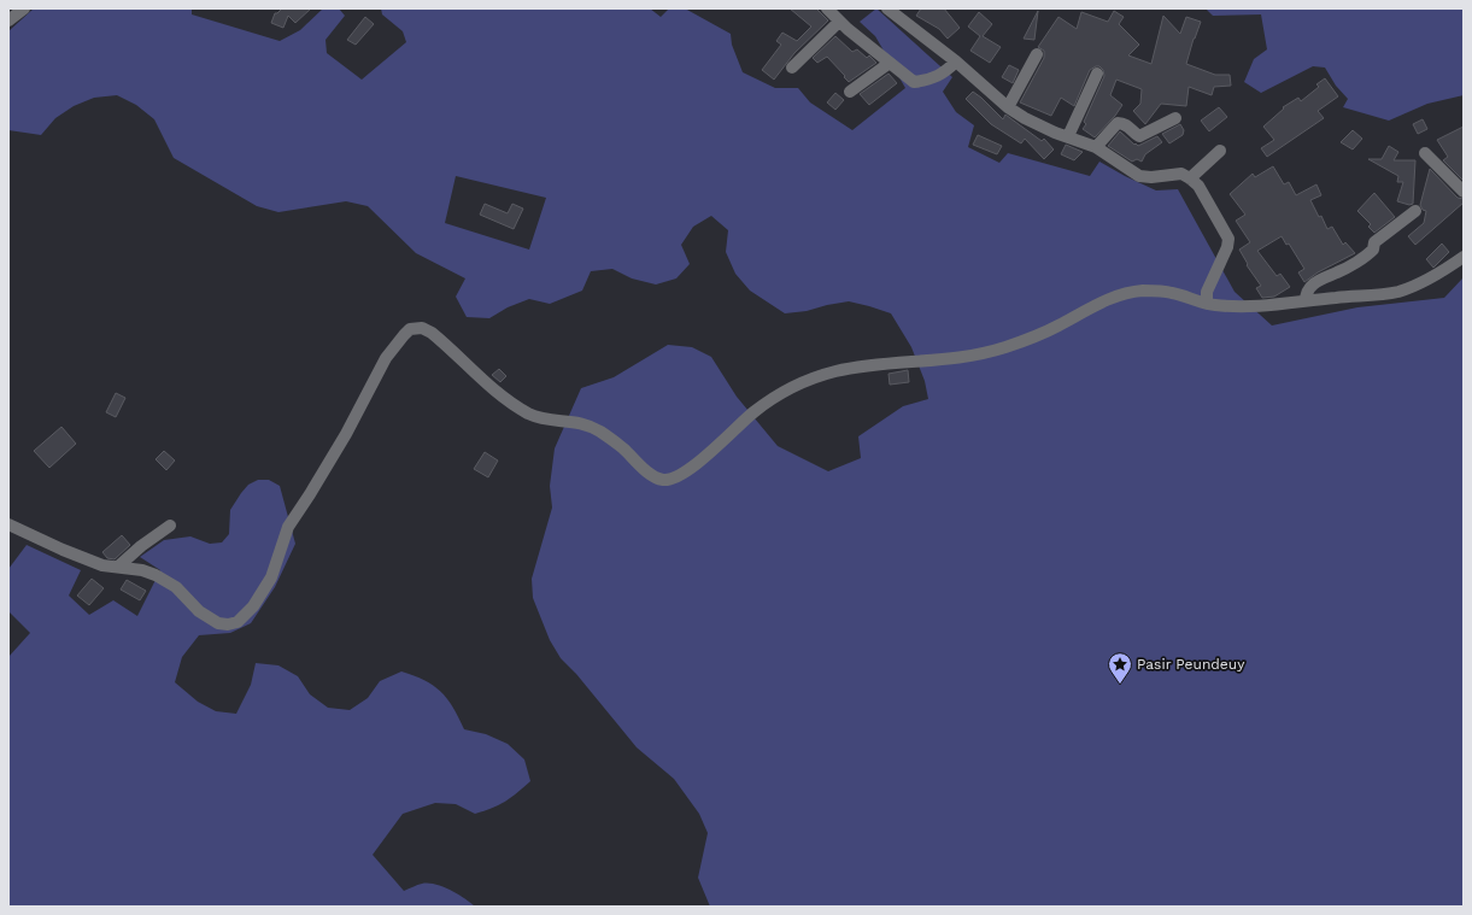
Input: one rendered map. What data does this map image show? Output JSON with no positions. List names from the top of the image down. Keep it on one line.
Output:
{"places":{"place":["Pasir Peundeuy"]}}
